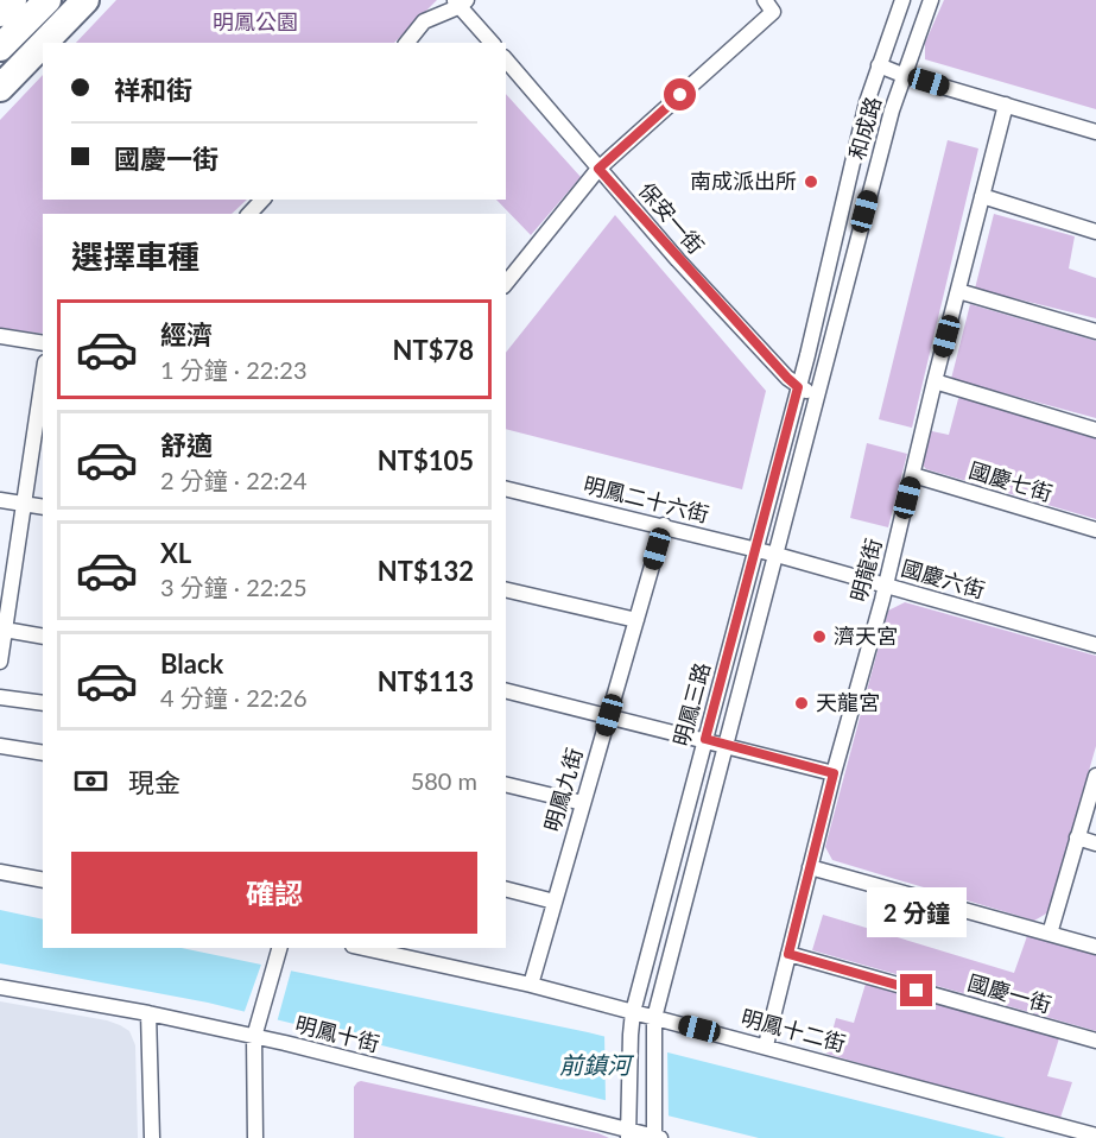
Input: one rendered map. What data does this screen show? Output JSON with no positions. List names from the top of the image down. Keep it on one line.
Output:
{"streets":{"street":["和成路","保安一街","國慶七街","明鳳二十六街","明龍街","國慶六街","明鳳三路","明鳳九街","國慶一街","明鳳十二街","明鳳十街"]},"crossings":[["和成路","保安一街"],["和成路","明鳳三路"],["保安一街","明鳳三路"],["國慶七街","明龍街"],["明鳳二十六街","國慶六街"],["明鳳二十六街","明鳳三路"],["明鳳二十六街","明鳳九街"],["明龍街","國慶六街"],["明龍街","國慶一街"],["明龍街","明鳳十二街"],["國慶六街","明鳳三路"],["明鳳三路","明鳳十二街"],["明鳳三路","明鳳十街"],["明鳳九街","明鳳十二街"]],"water":["前鎮河"],"parks":["明鳳公園"],"places":["南成派出所","濟天宮","天龍宮"],"page":{"banner":["祥和街","國慶一街"],"heading":"選擇車種","list":[{"name":"經濟","note":"1 分鐘 · 22:23","value":"NT$78"},{"name":"舒適","note":"2 分鐘 · 22:24","value":"NT$105"},{"name":"XL","note":"3 分鐘 · 22:25","value":"NT$132"},{"name":"Black","note":"4 分鐘 · 22:26","value":"NT$113"}],"pay":["現金","580 m"],"buttons":"確認","bubble":"2 分鐘"}}
